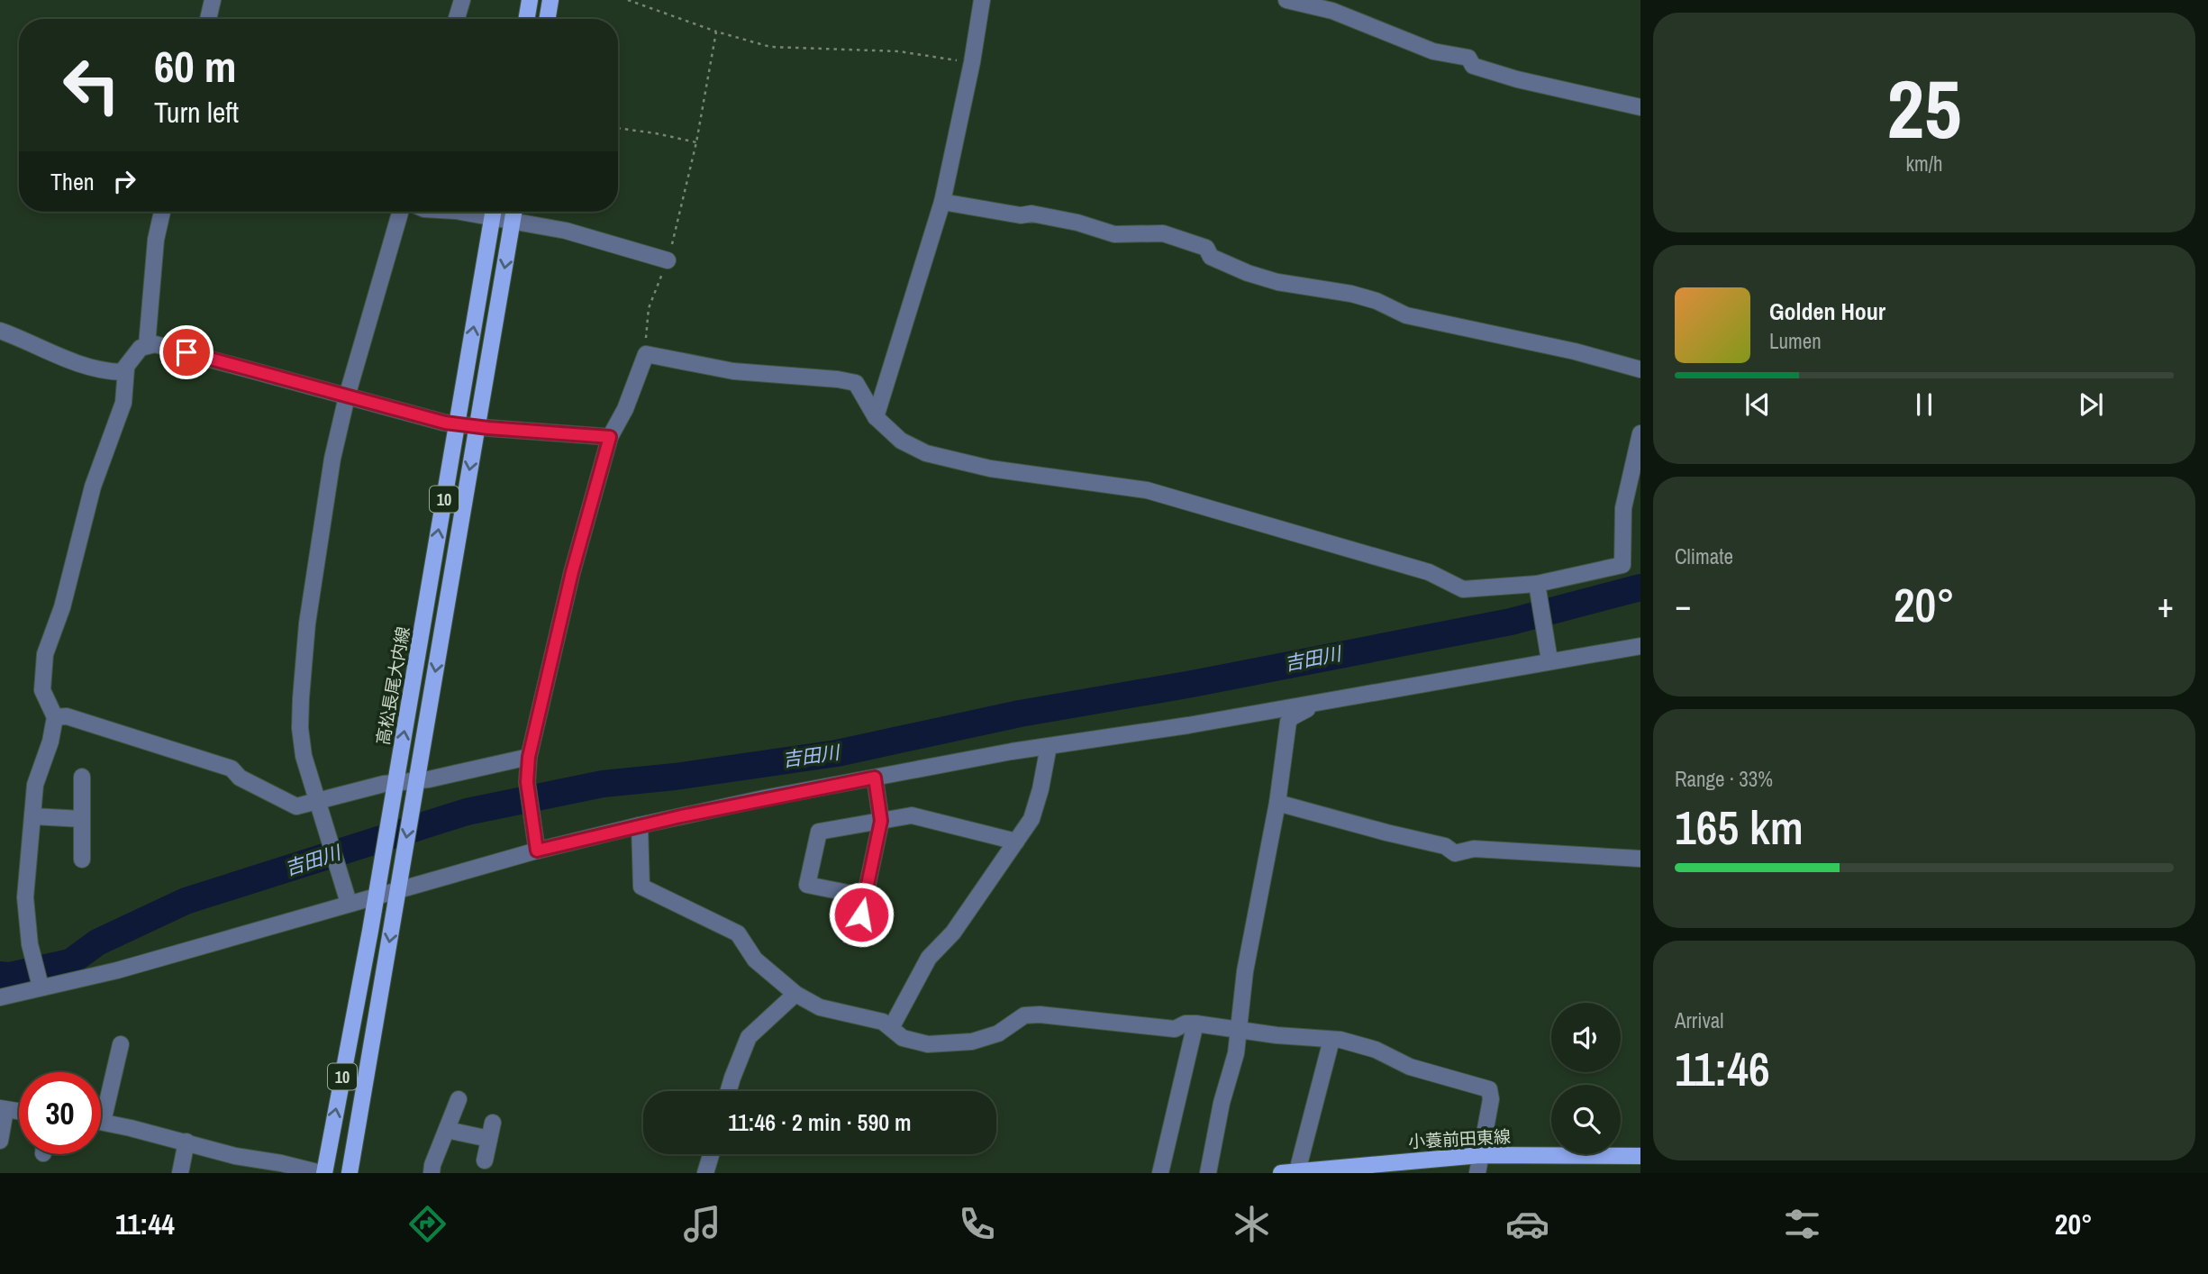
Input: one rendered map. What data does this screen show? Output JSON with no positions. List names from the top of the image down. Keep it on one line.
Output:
{"streets":{"main road":["10","高松長尾大内線","小蓑前田東線"]},"water":["吉田川"],"page":{"tile":[["25","km/h"],"Climate",["Range · 33%","165 km"],["Arrival","11:46"]],"turn":["60 m","Turn left"],"then":"Then","song":["Golden Hour","Lumen"],"heat":["−","20°","+"],"limit":"30","trip":"11:46 · 2 min · 590 m","tabs":["11:44","20°"]}}
